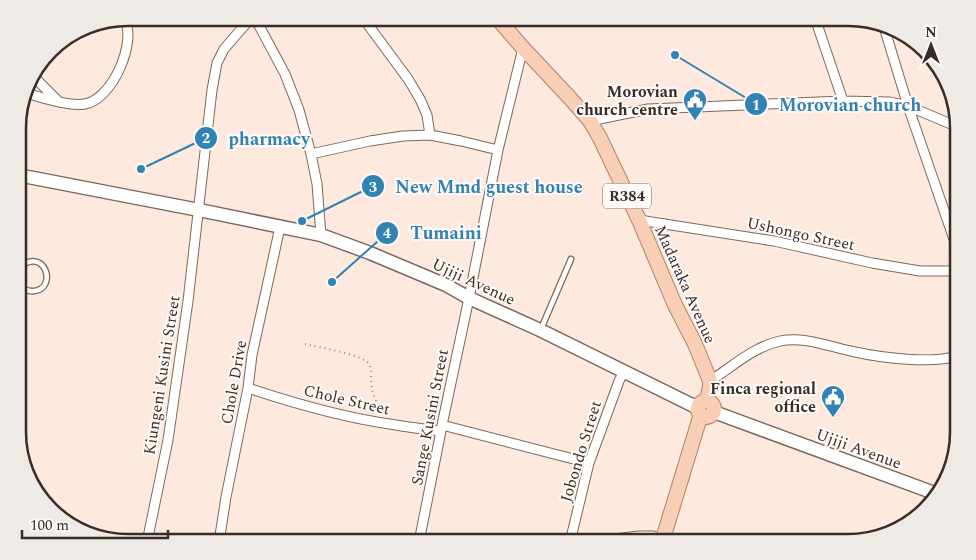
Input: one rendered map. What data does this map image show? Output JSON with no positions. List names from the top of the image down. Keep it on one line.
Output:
{"streets":{"main road":["R384","Ujiji Avenue","Madaraka Avenue"],"street":["Ushongo Street","Kiungeni Kusini Street","Chole Drive","Chole Street","Sange Kusini Street","Jobondo Street"]},"crossings":[["Ushongo Street","Madaraka Avenue"],["Ujiji Avenue","Kiungeni Kusini Street"],["Ujiji Avenue","Chole Drive"],["Ujiji Avenue","Sange Kusini Street"],["Ujiji Avenue","Jobondo Street"],["Madaraka Avenue","Sange Kusini Street"],["Chole Drive","Chole Street"],["Chole Street","Sange Kusini Street"],["Chole Street","Jobondo Street"]],"places":{"other":["Morovian church","pharmacy","New Mmd guest house","Tumaini"],"public building":["Morovian church centre","Finca regional office"]},"scale_bar":"100 m","north":"top"}
